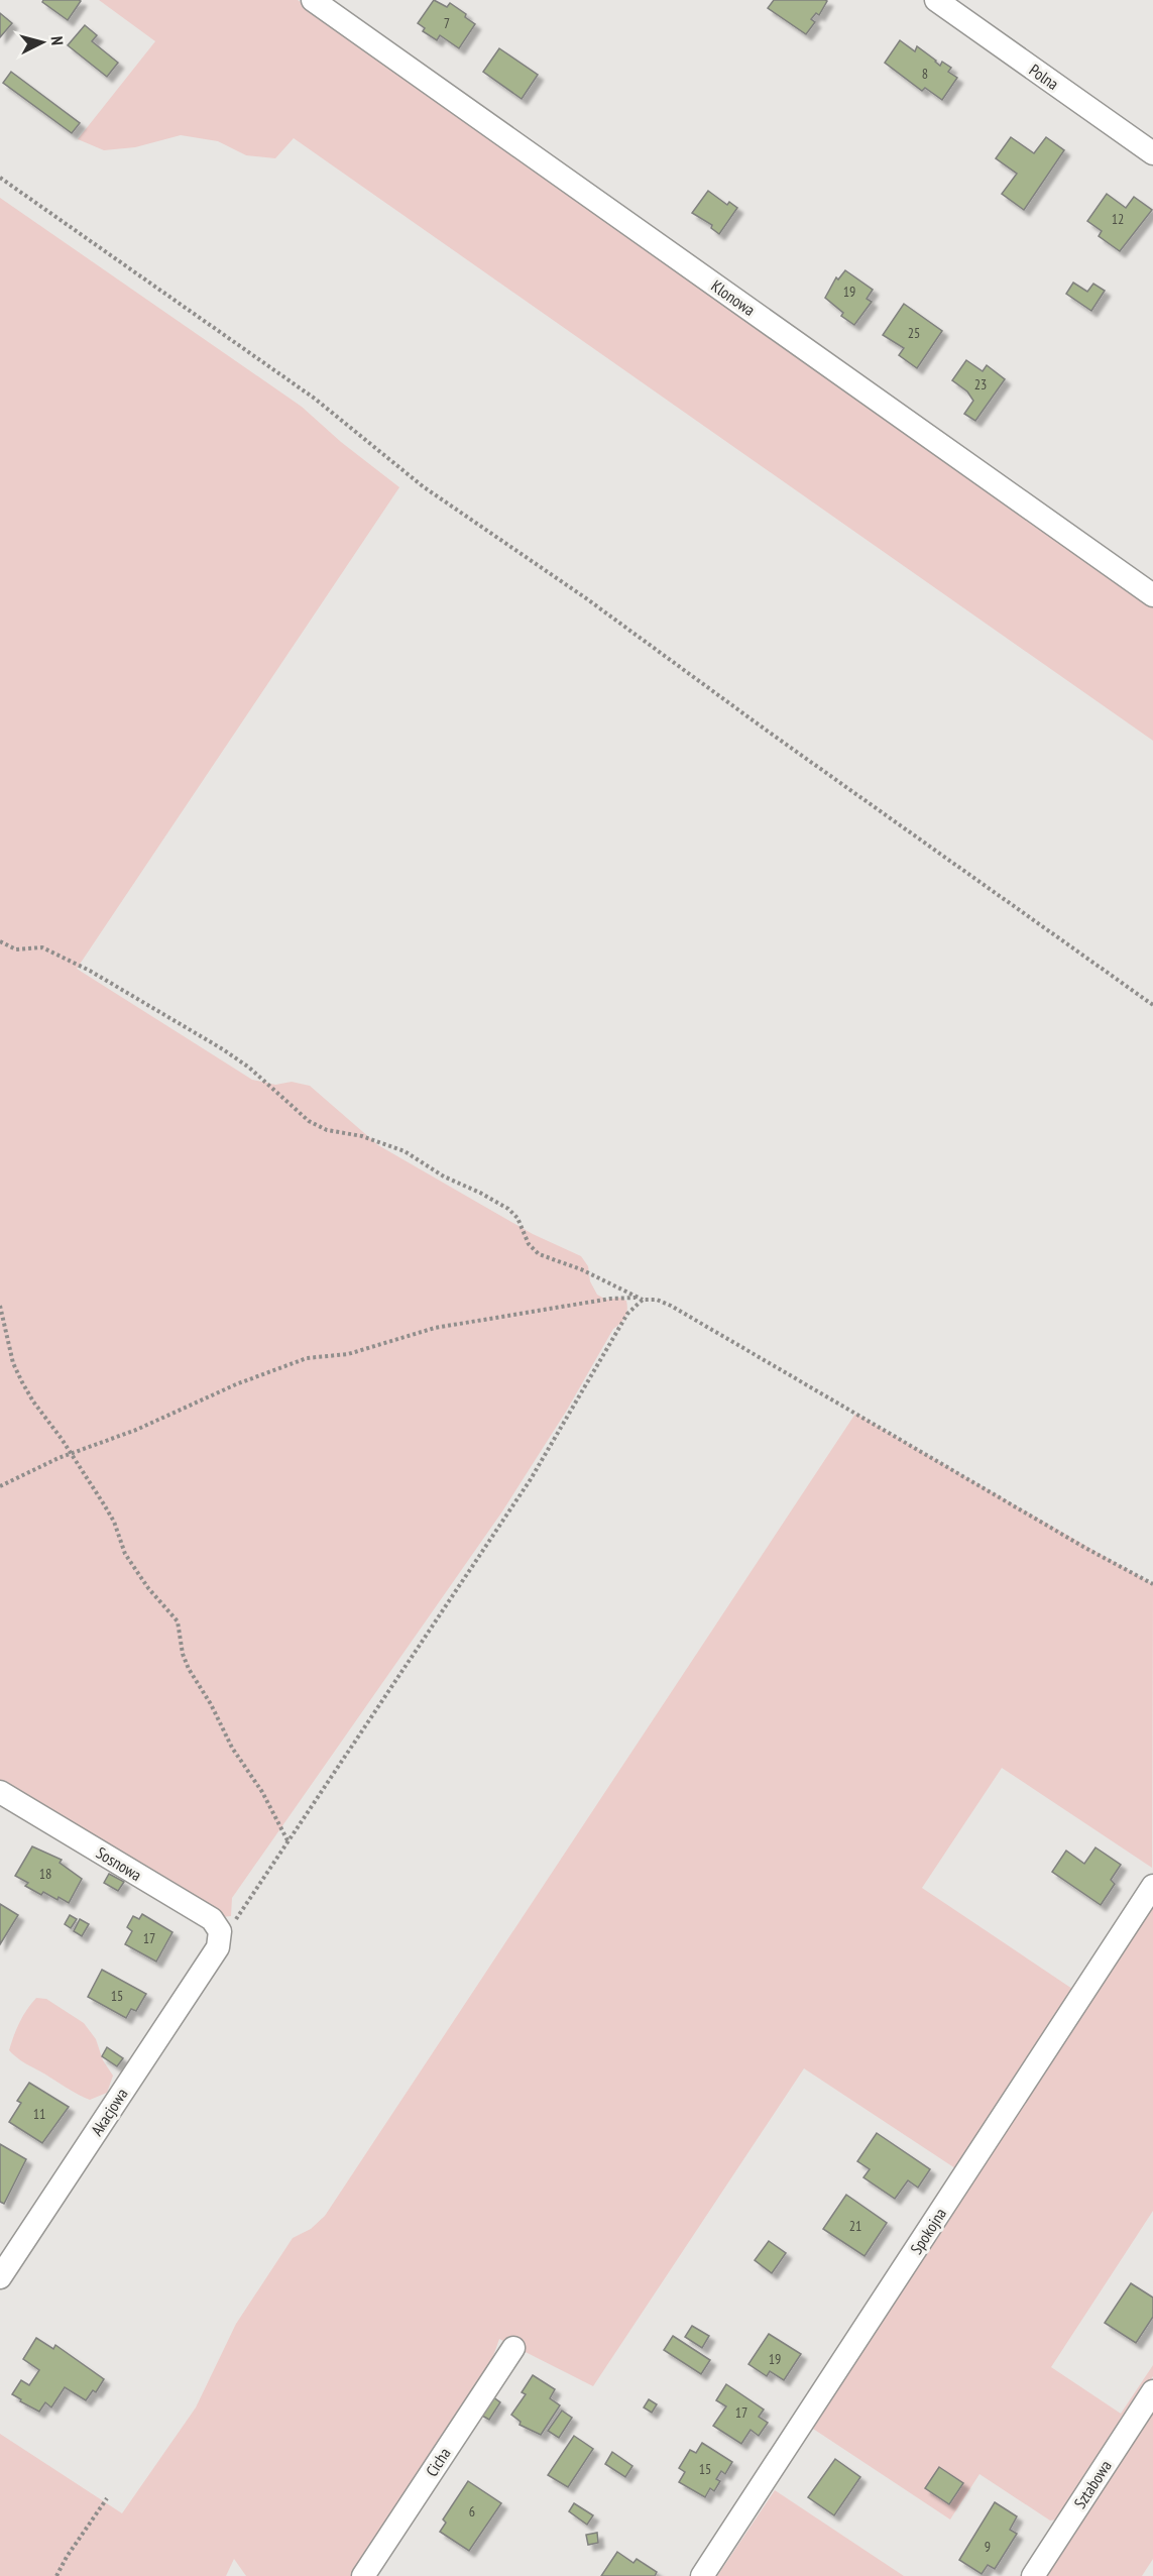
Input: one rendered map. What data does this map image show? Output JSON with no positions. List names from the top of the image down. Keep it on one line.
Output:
{"streets":{"street":["Polna","Klonowa","Sosnowa","Akacjowa","Spokojna","Cicha","Sztabowa"]},"crossings":[["Sosnowa","Akacjowa"]],"house_numbers":["7","8","12","19","25","23","18","17","15","11","21","19","17","15","6","9"],"north":"right"}
